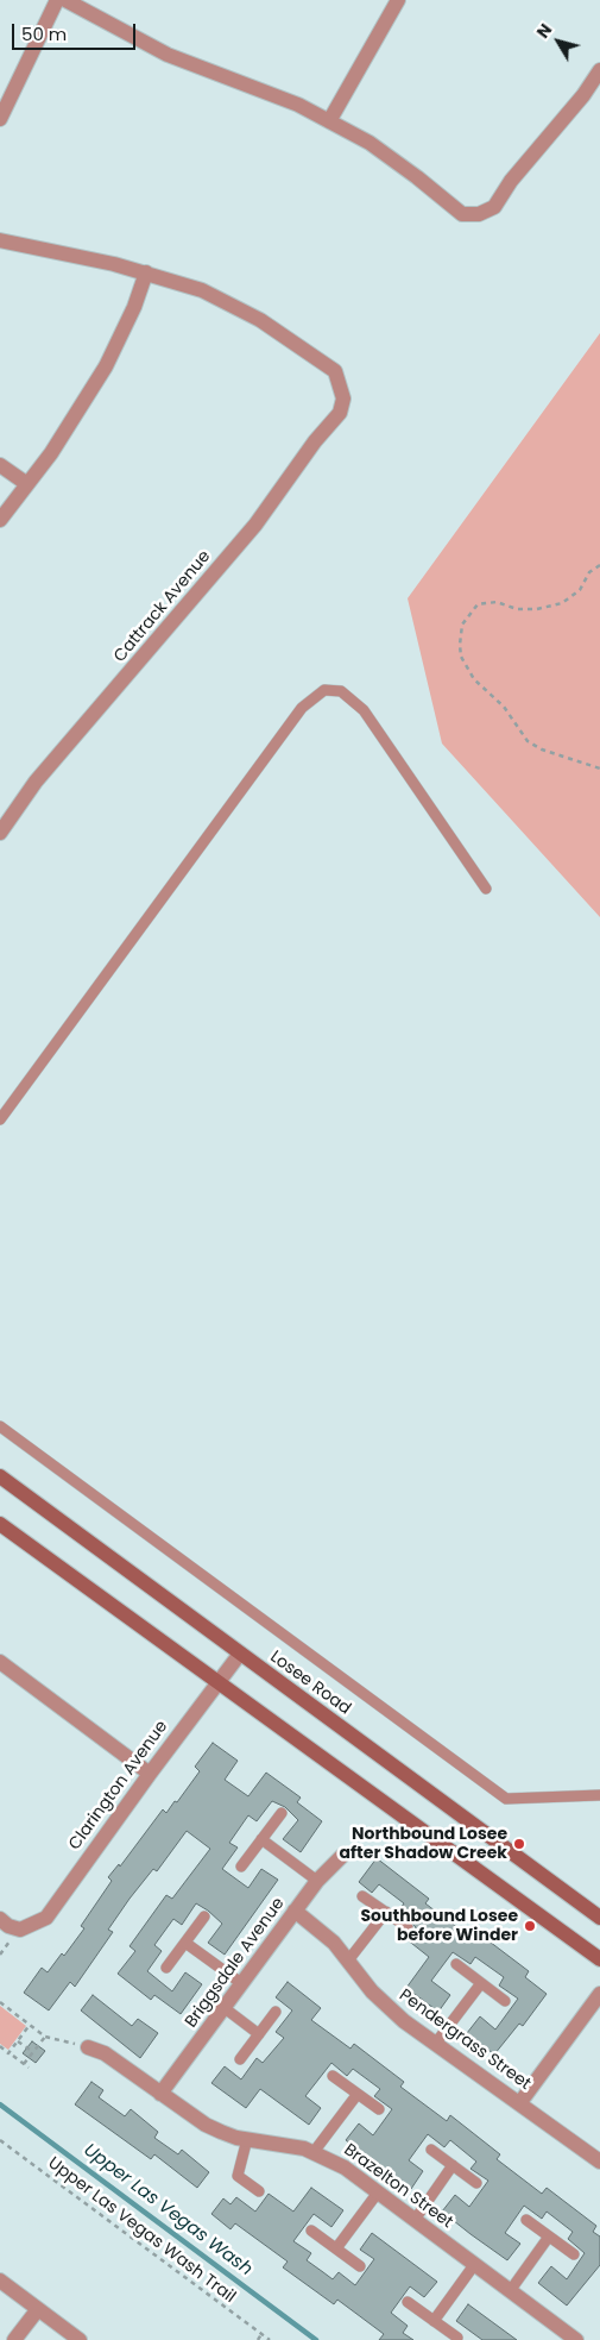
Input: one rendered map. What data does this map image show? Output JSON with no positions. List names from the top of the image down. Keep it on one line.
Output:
{"streets":{"main road":["Losee Road"],"street":["Cattrack Avenue","Clarington Avenue","Briggsdale Avenue","Pendergrass Street","Brazelton Street"],"path":["Upper Las Vegas Wash Trail"]},"crossings":[["Losee Road","Clarington Avenue"],["Briggsdale Avenue","Pendergrass Street"],["Briggsdale Avenue","Brazelton Street"]],"water":["Upper Las Vegas Wash"],"places":["Northbound Losee after Shadow Creek","Southbound Losee before Winder"],"scale_bar":"50 m","north":"top left"}
